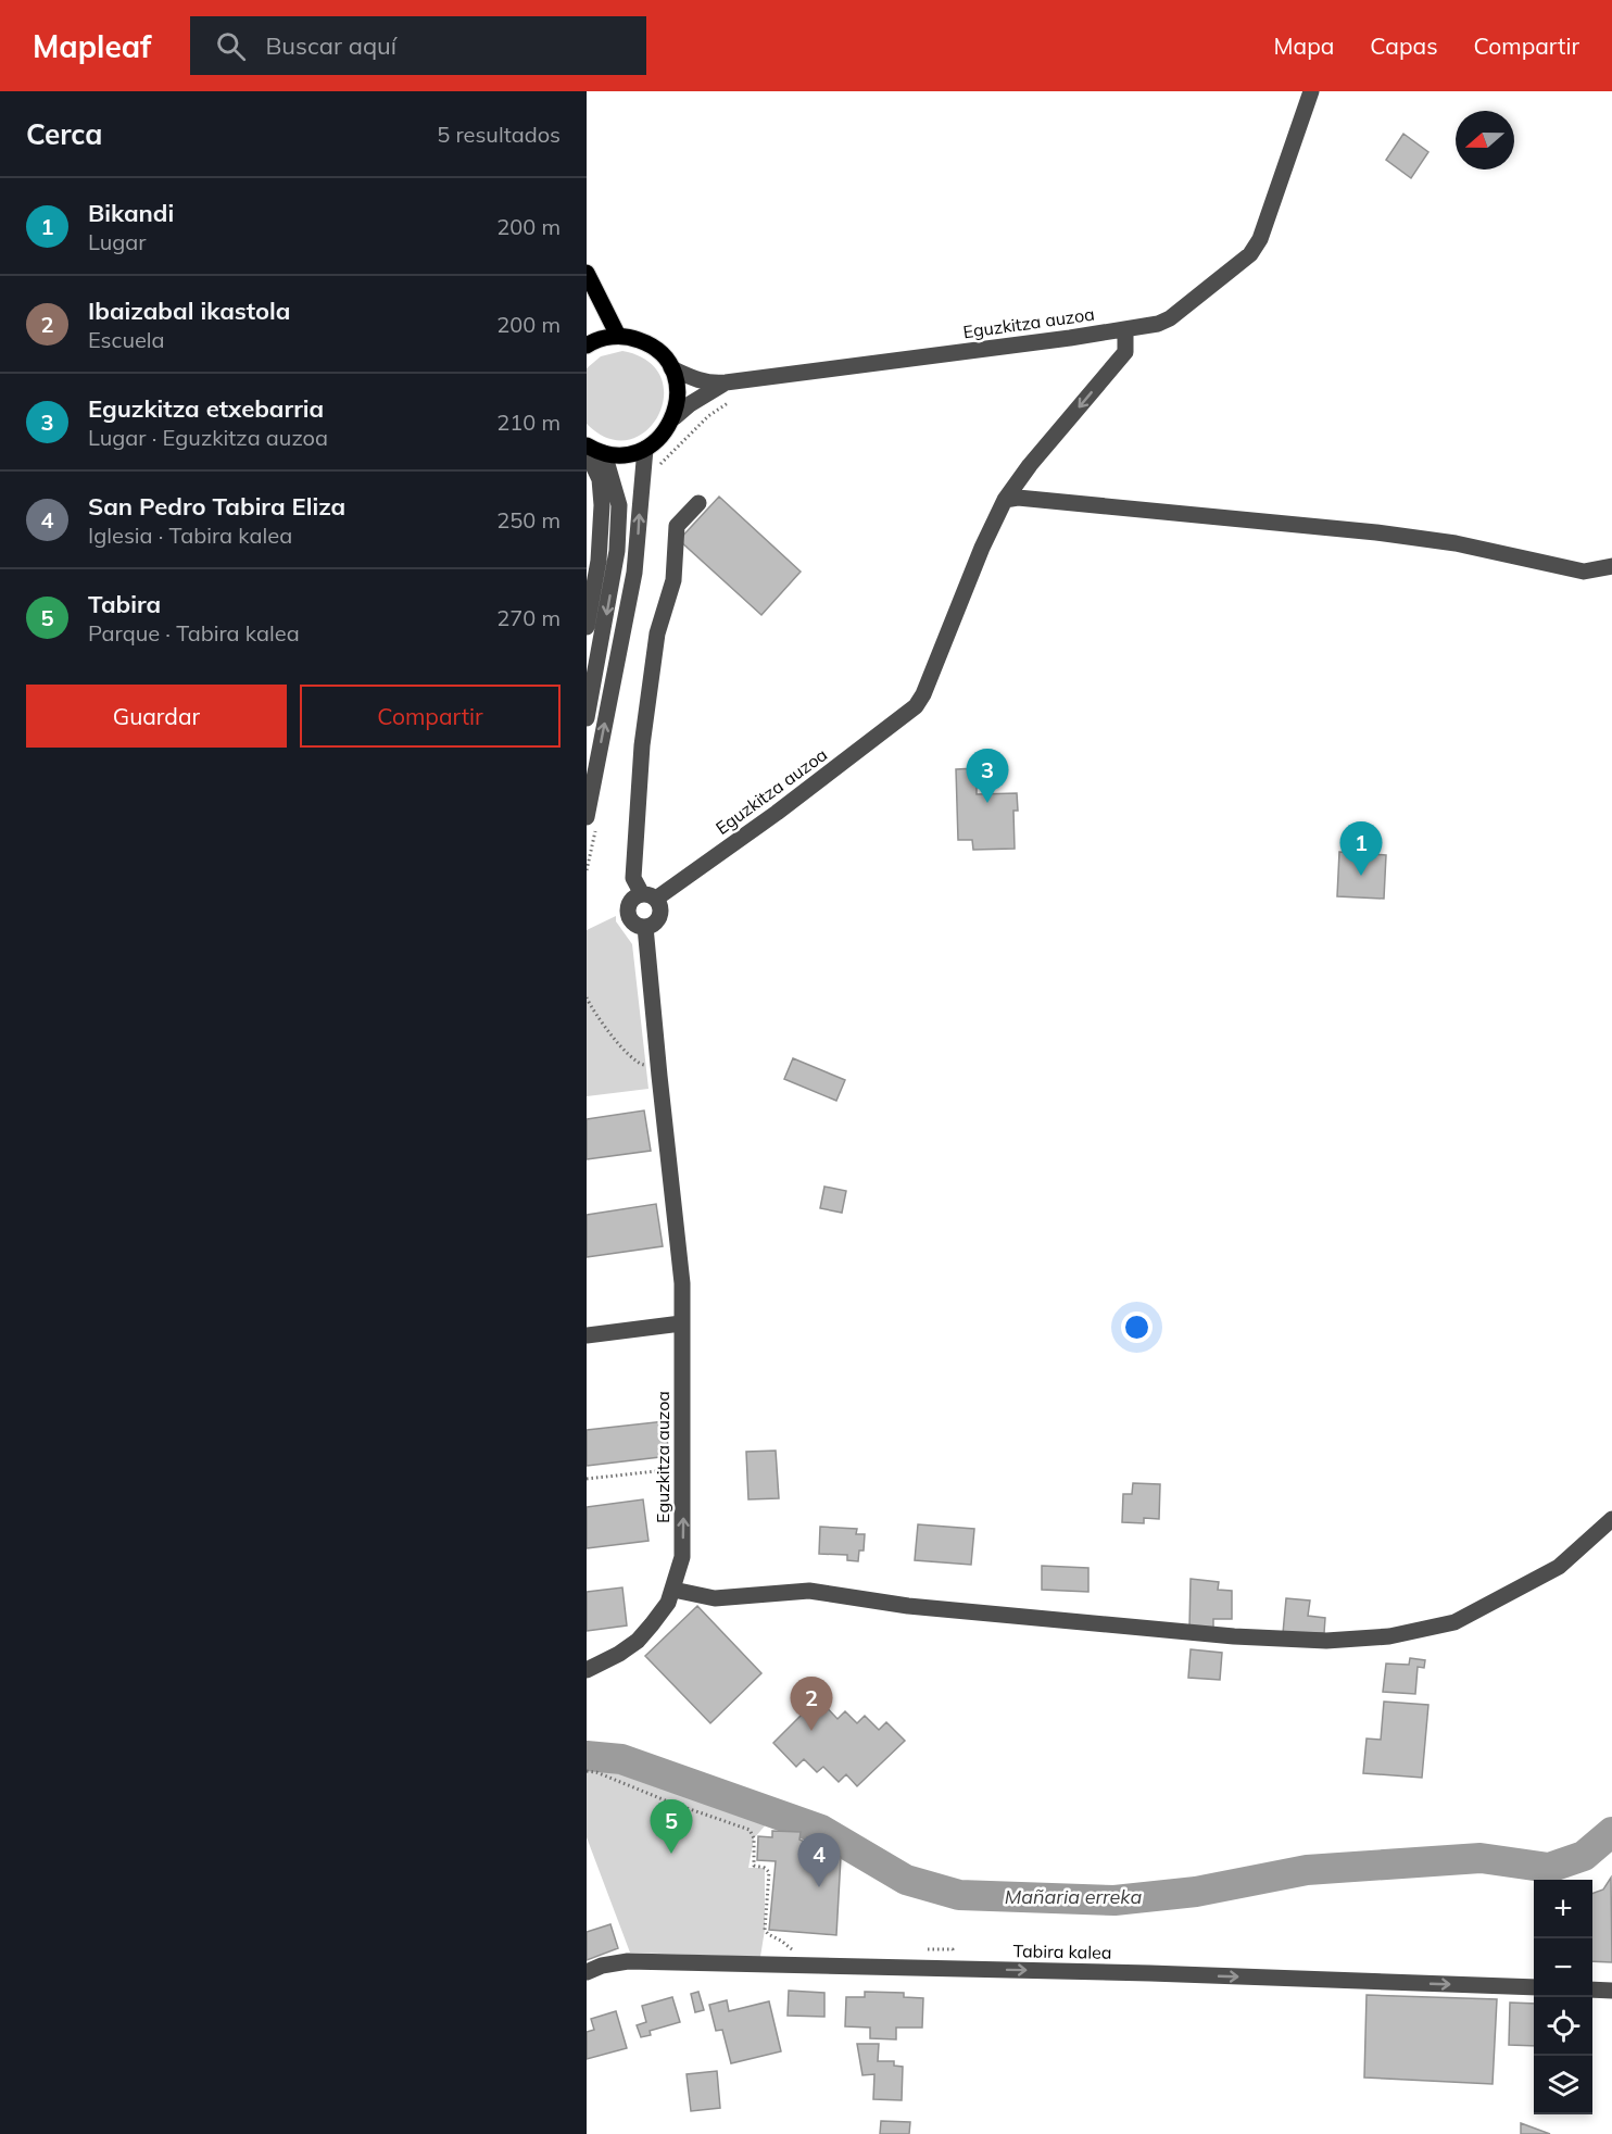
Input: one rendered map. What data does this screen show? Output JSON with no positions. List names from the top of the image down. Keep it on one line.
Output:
{"streets":{"street":["Eguzkitza auzoa","Tabira kalea"]},"one_way":["Tabira kalea"],"water":["Mañaria erreka"],"north":"left","page":{"header":"Mapleaf","search":"Buscar aquí","nav":["Mapa","Capas","Compartir"],"heading":["Cerca","5 resultados"],"list":[{"mark":"1","name":"Bikandi","note":"Lugar","value":"200 m"},{"mark":"2","name":"Ibaizabal ikastola","note":"Escuela","value":"200 m"},{"mark":"3","name":"Eguzkitza etxebarria","note":"Lugar · Eguzkitza auzoa","value":"210 m"},{"mark":"4","name":"San Pedro Tabira Eliza","note":"Iglesia · Tabira kalea","value":"250 m"},{"mark":"5","name":"Tabira","note":"Parque · Tabira kalea","value":"270 m"}],"buttons":["Guardar","Compartir"],"pins":["3","1","2","5","4"],"map_buttons":["+","−"]}}
